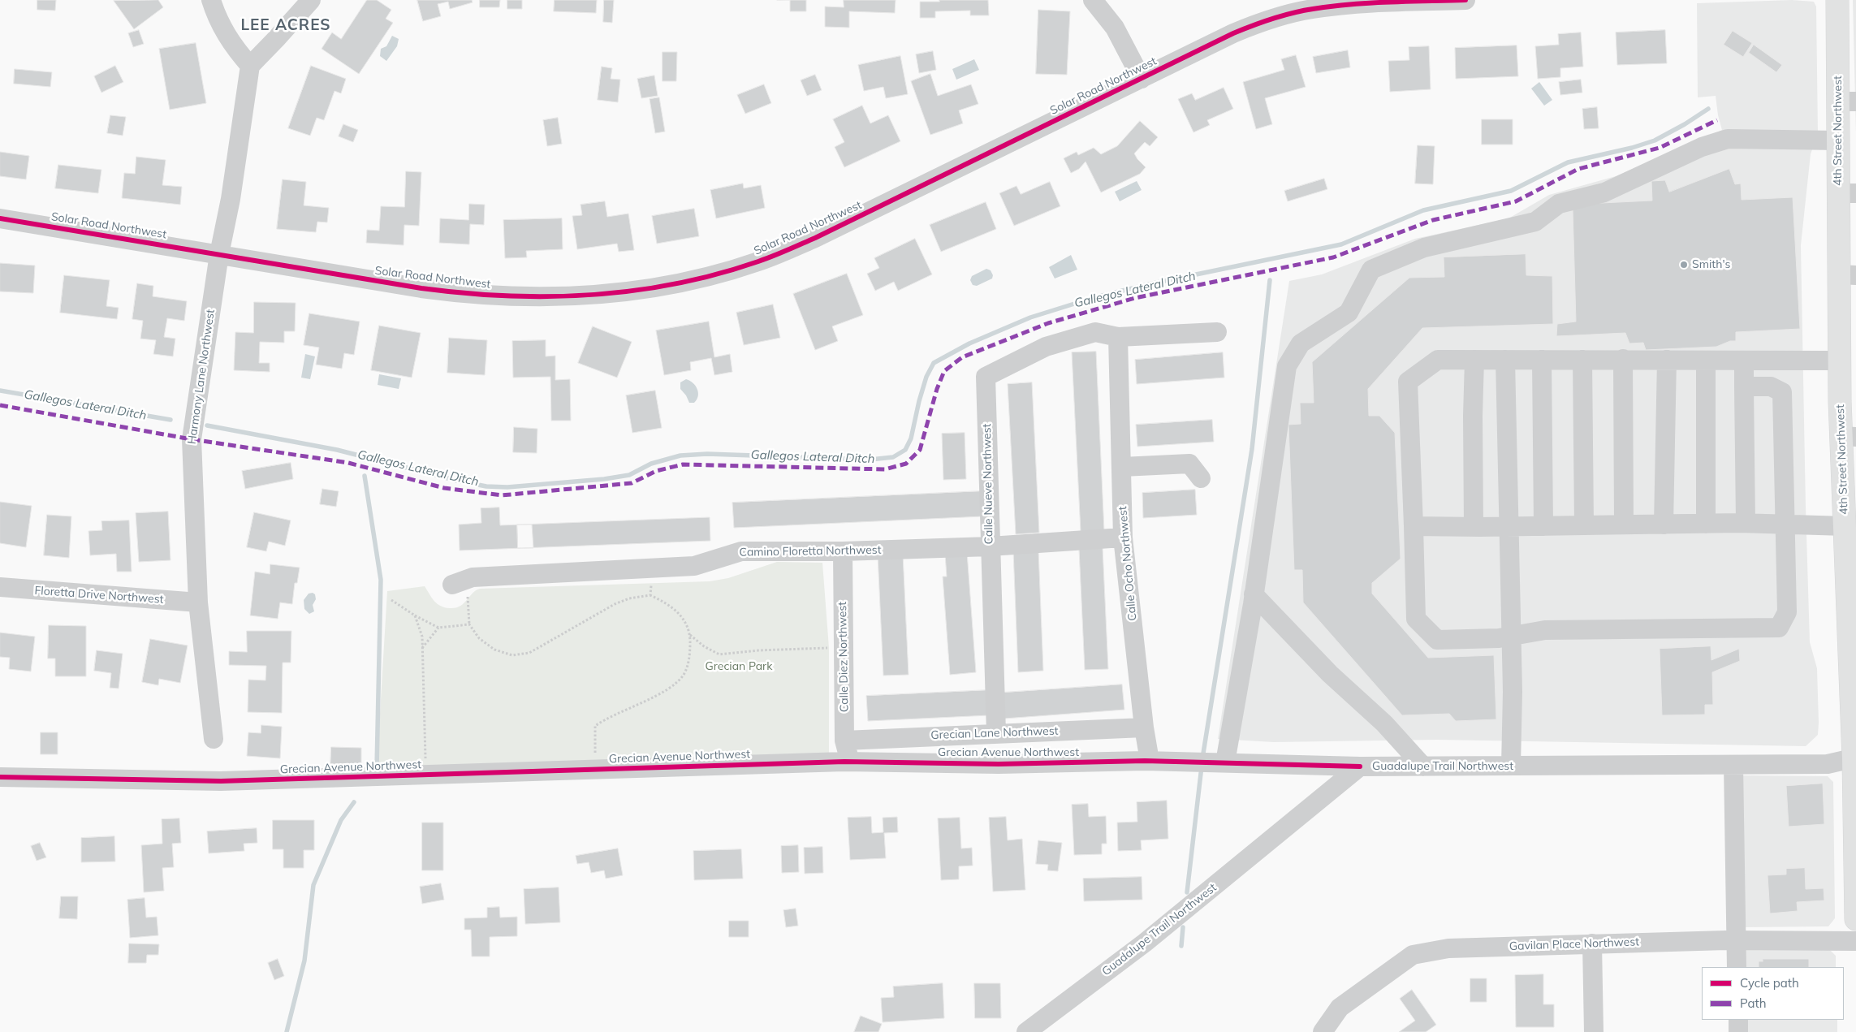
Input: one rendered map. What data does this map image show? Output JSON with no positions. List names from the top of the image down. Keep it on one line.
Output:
{"streets":{"main road":["4th Street Northwest"],"street":["Solar Road Northwest","Harmony Lane Northwest","Calle Nueve Northwest","Camino Floretta Northwest","Calle Ocho Northwest","Floretta Drive Northwest","Calle Diez Northwest","Grecian Lane Northwest","Grecian Avenue Northwest","Guadalupe Trail Northwest","Gavilan Place Northwest"]},"crossings":[["Solar Road Northwest","Harmony Lane Northwest"],["4th Street Northwest","Guadalupe Trail Northwest"],["Harmony Lane Northwest","Floretta Drive Northwest"],["Calle Nueve Northwest","Camino Floretta Northwest"],["Calle Nueve Northwest","Calle Ocho Northwest"],["Calle Nueve Northwest","Grecian Lane Northwest"],["Camino Floretta Northwest","Calle Ocho Northwest"],["Camino Floretta Northwest","Calle Diez Northwest"],["Calle Ocho Northwest","Grecian Lane Northwest"],["Calle Ocho Northwest","Grecian Avenue Northwest"],["Calle Diez Northwest","Grecian Lane Northwest"],["Calle Diez Northwest","Grecian Avenue Northwest"],["Grecian Avenue Northwest","Guadalupe Trail Northwest"]],"districts":["LEE ACRES"],"water":["Gallegos Lateral Ditch"],"parks":["Grecian Park"],"places":["Smith's"],"legend":["Cycle path","Path"]}
